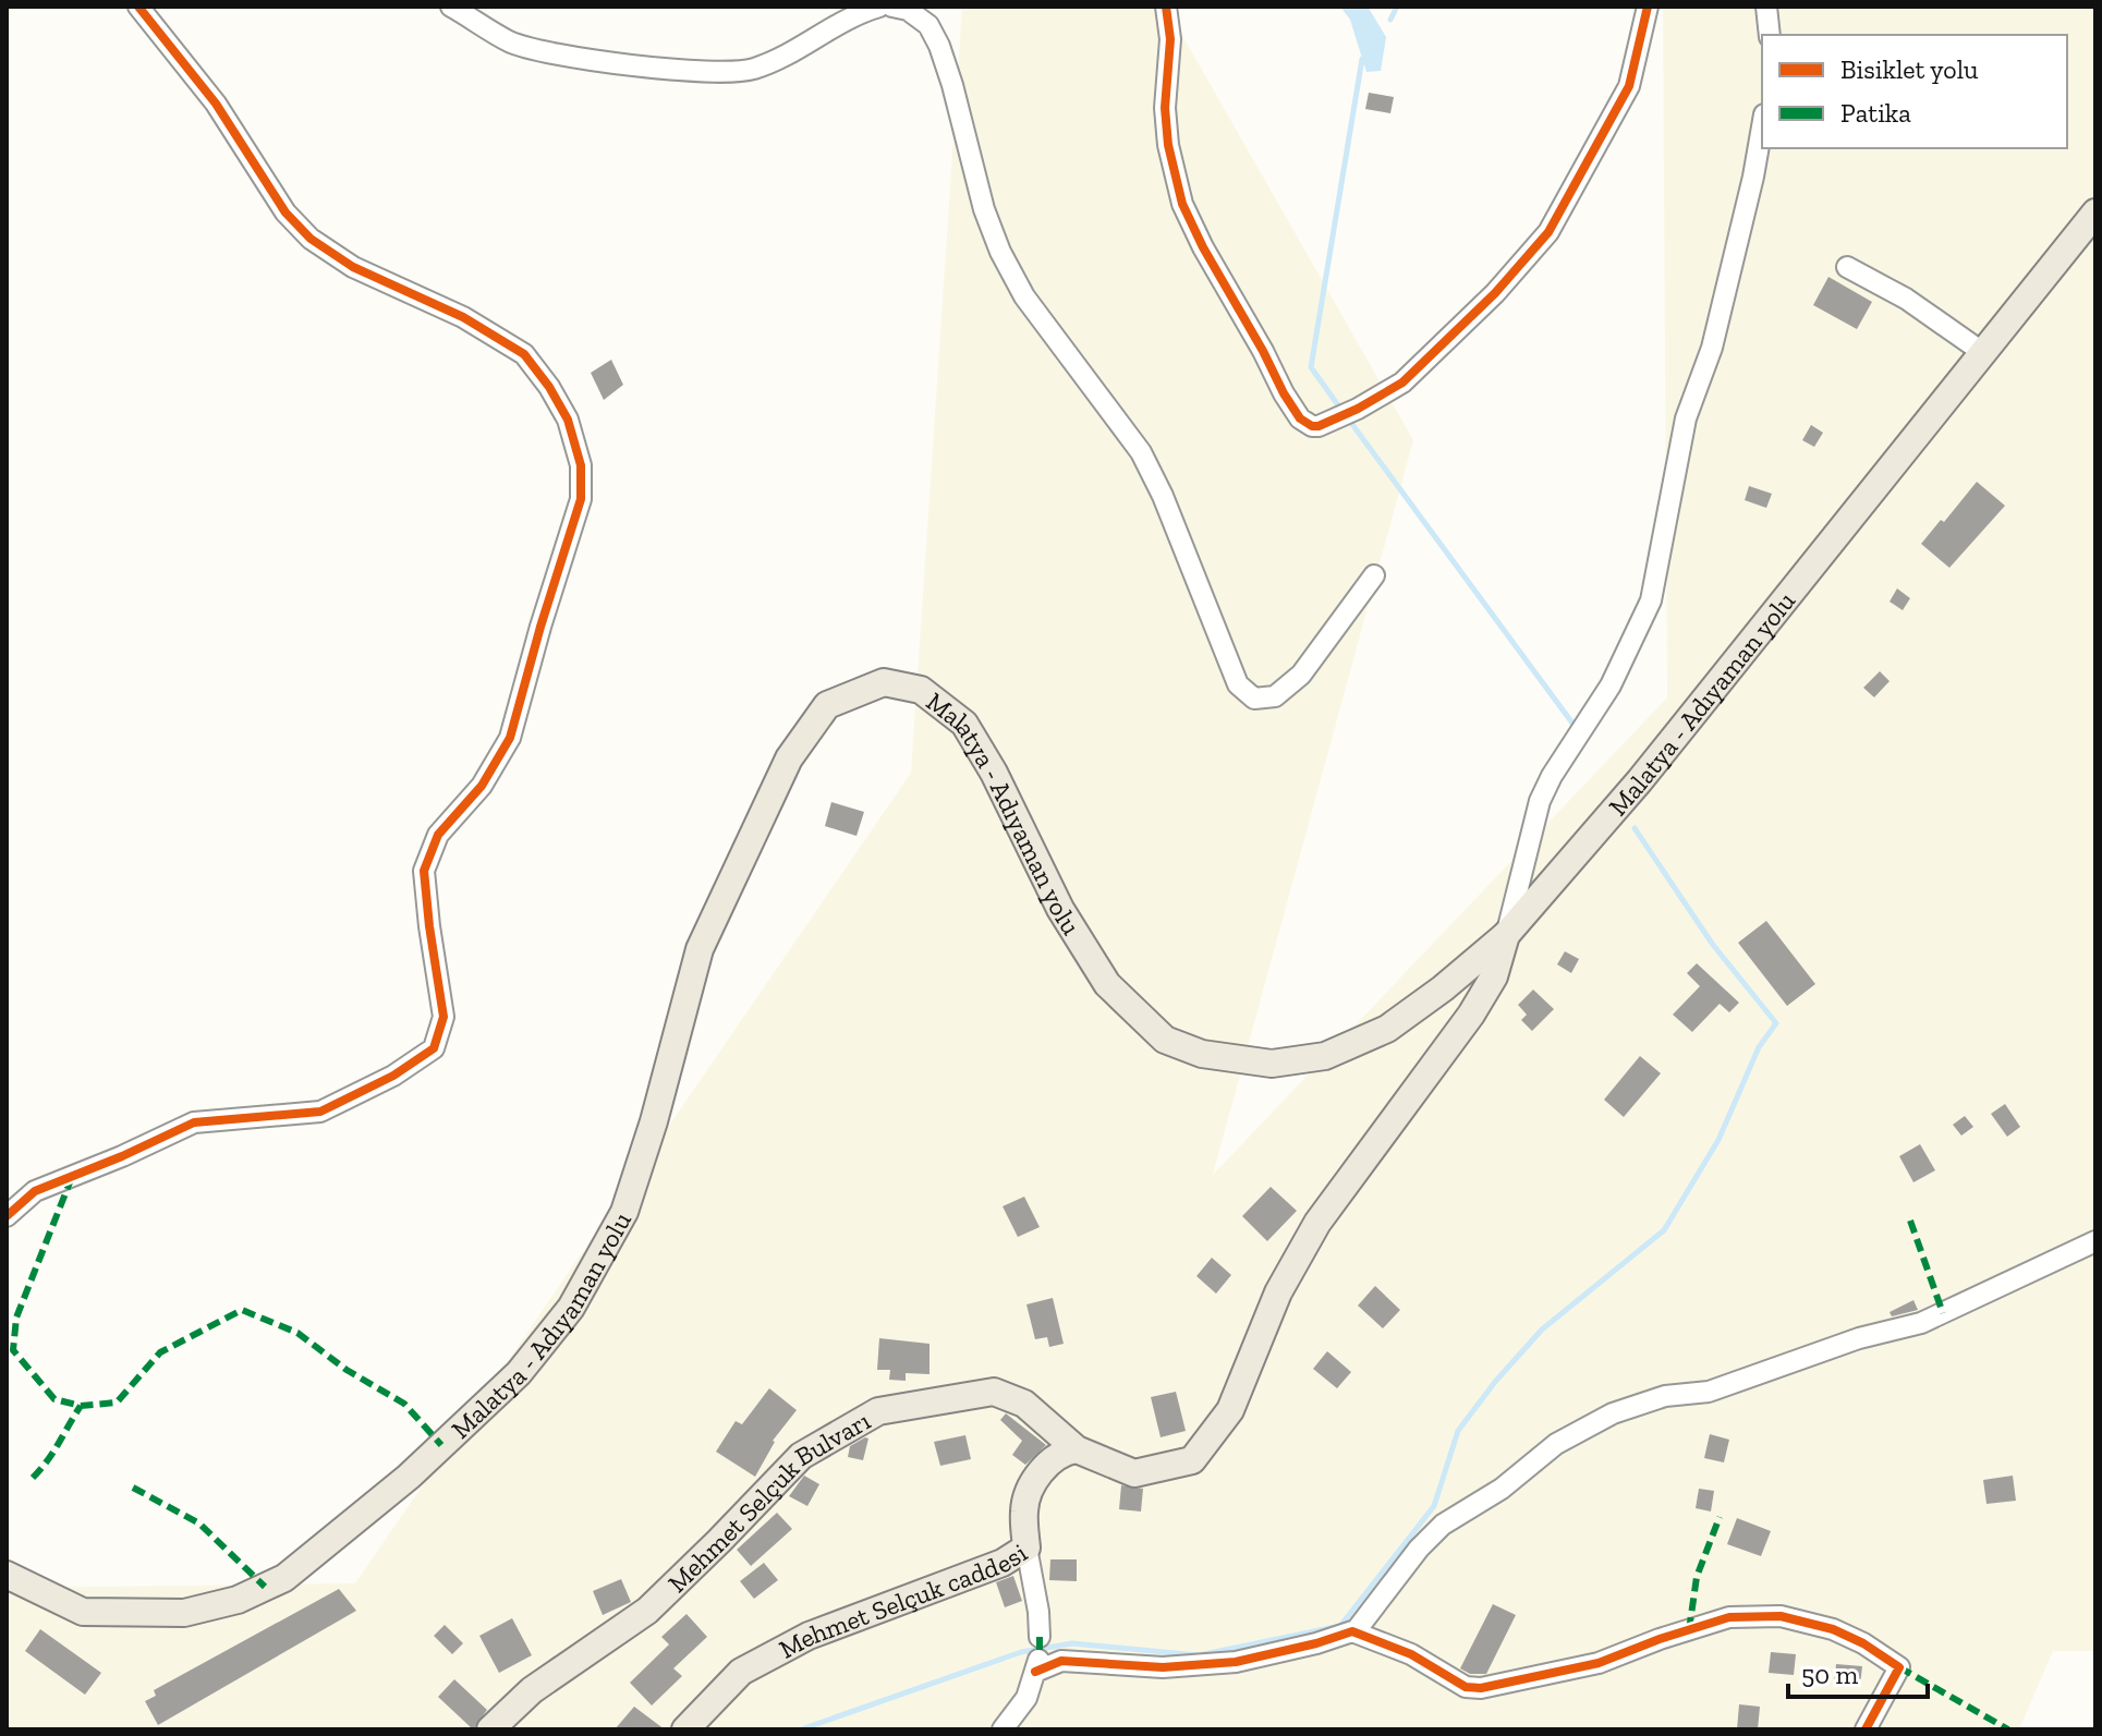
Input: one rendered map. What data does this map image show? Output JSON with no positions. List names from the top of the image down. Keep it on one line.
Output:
{"streets":{"main road":["Malatya - Adıyaman yolu","Mehmet Selçuk Bulvarı","Mehmet Selçuk caddesi"]},"crossings":[["Malatya - Adıyaman yolu","Mehmet Selçuk Bulvarı"],["Mehmet Selçuk Bulvarı","Mehmet Selçuk caddesi"]],"legend":["Bisiklet yolu","Patika"],"scale_bar":"50 m"}
